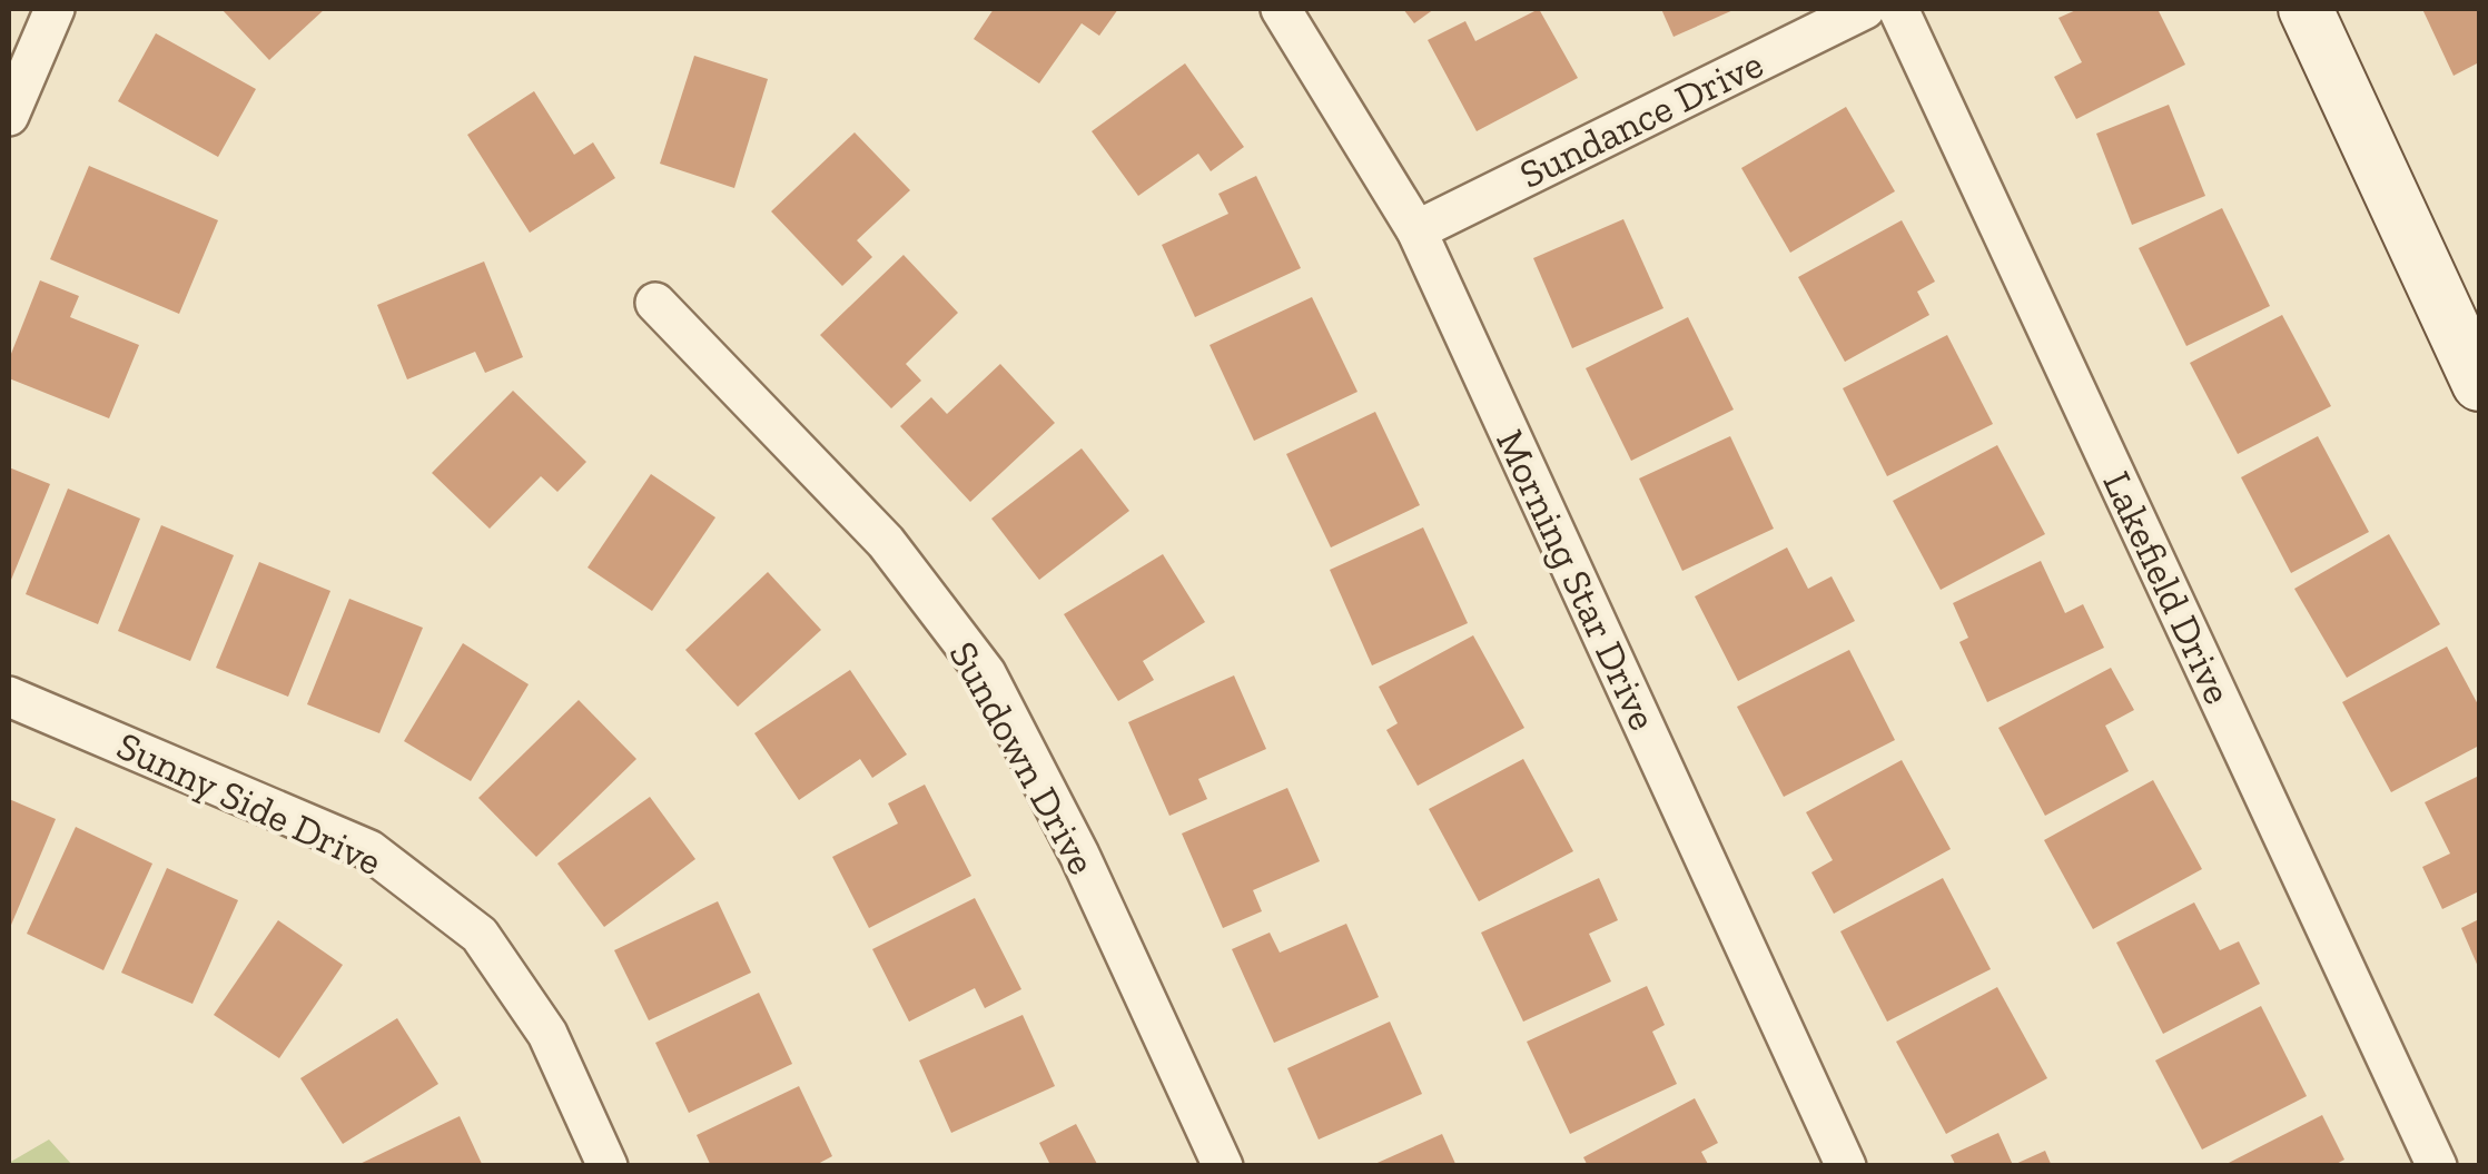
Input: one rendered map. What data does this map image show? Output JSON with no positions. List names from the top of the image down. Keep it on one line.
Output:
{"streets":{"street":["Sundance Drive","Morning Star Drive","Lakefield Drive","Sundown Drive","Sunny Side Drive"]},"crossings":[["Sundance Drive","Morning Star Drive"]]}
